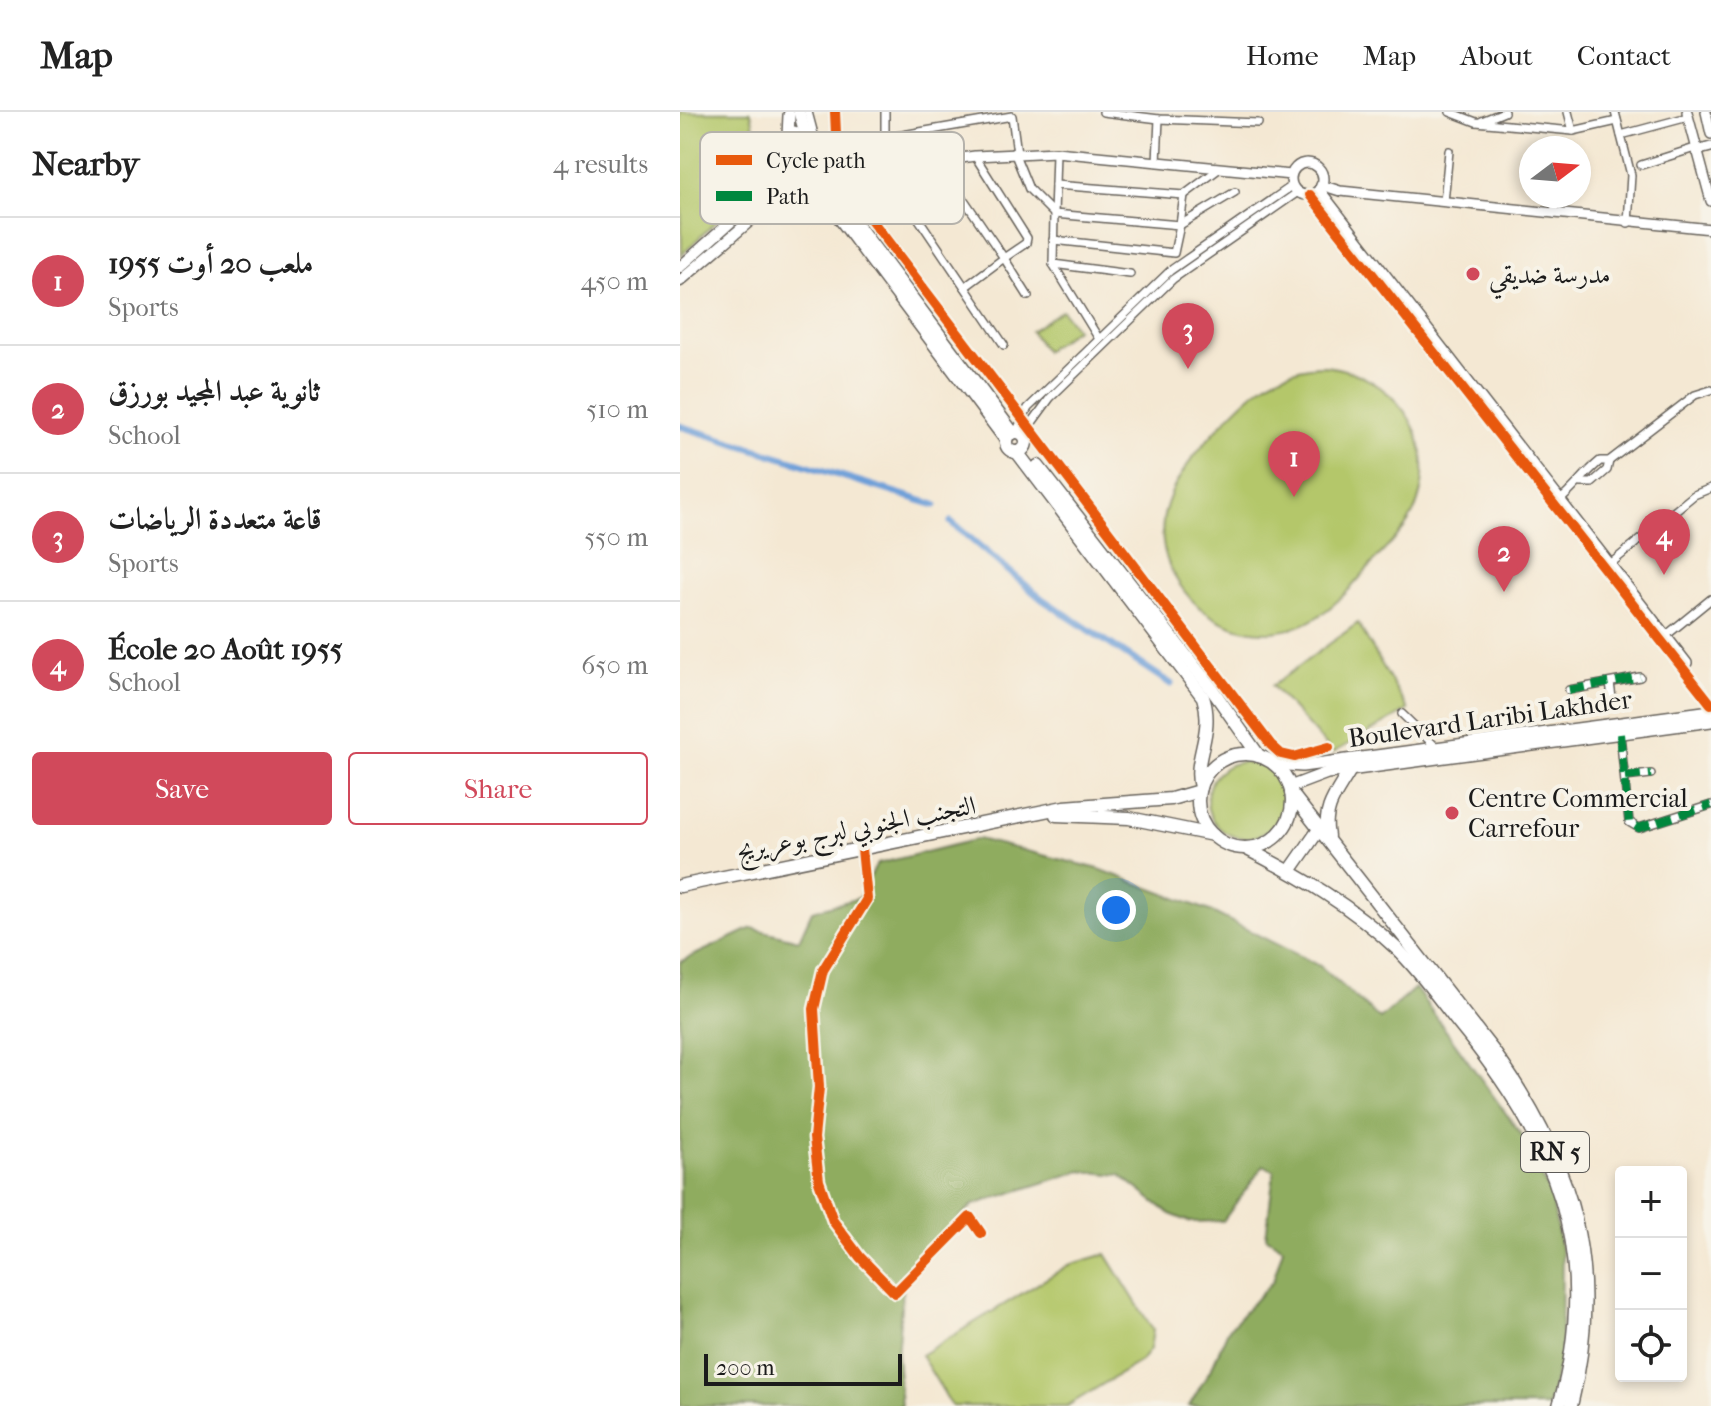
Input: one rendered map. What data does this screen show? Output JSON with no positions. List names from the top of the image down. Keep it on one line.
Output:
{"streets":{"highway":["التجنب الجنوبي لبرج بوعريريج","RN 5"],"main road":["Boulevard Laribi Lakhder"]},"crossings":[["Boulevard Laribi Lakhder","التجنب الجنوبي لبرج بوعريريج"],["Boulevard Laribi Lakhder","RN 5"],["التجنب الجنوبي لبرج بوعريريج","RN 5"]],"places":["مدرسة ضديقي","Centre Commercial Carrefour"],"legend":["Cycle path","Path"],"scale_bar":"200 m","north":"right","page":{"header":"Map","nav":["Home","Map","About","Contact"],"heading":["Nearby","4 results"],"list":[{"mark":"1","name":"ملعب 20 أوت 1955","note":"Sports","value":"450 m"},{"mark":"2","name":"ثانوية عبد المجيد بورزق","note":"School","value":"510 m"},{"mark":"3","name":"قاعة متعددة الرياضات","note":"Sports","value":"550 m"},{"mark":"4","name":"École 20 Août 1955","note":"School","value":"650 m"}],"pins":["3","1","4","2"],"buttons":["Save","Share"],"map_buttons":["+","−"],"scale":"200 m"}}
